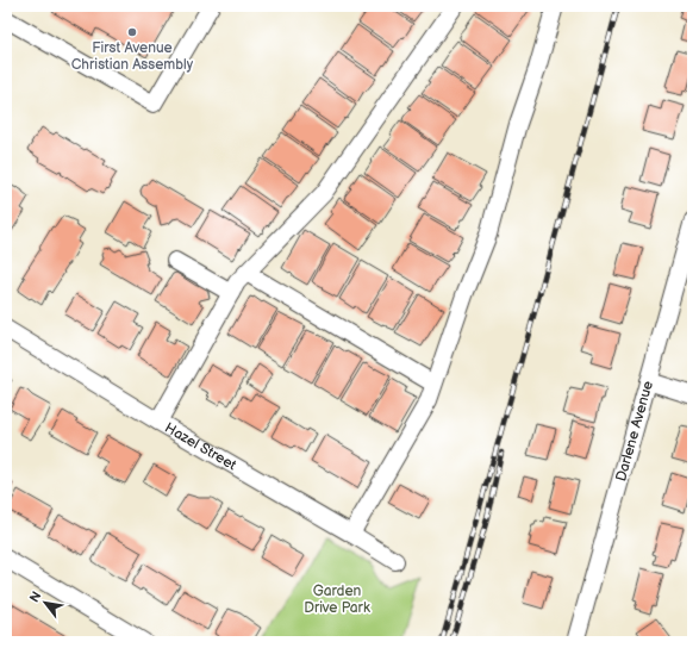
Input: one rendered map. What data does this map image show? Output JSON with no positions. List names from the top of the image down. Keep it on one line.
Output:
{"streets":{"street":["Darlene Avenue","Hazel Street"]},"parks":["Garden Drive Park"],"places":["First Avenue Christian Assembly"],"north":"top left"}
